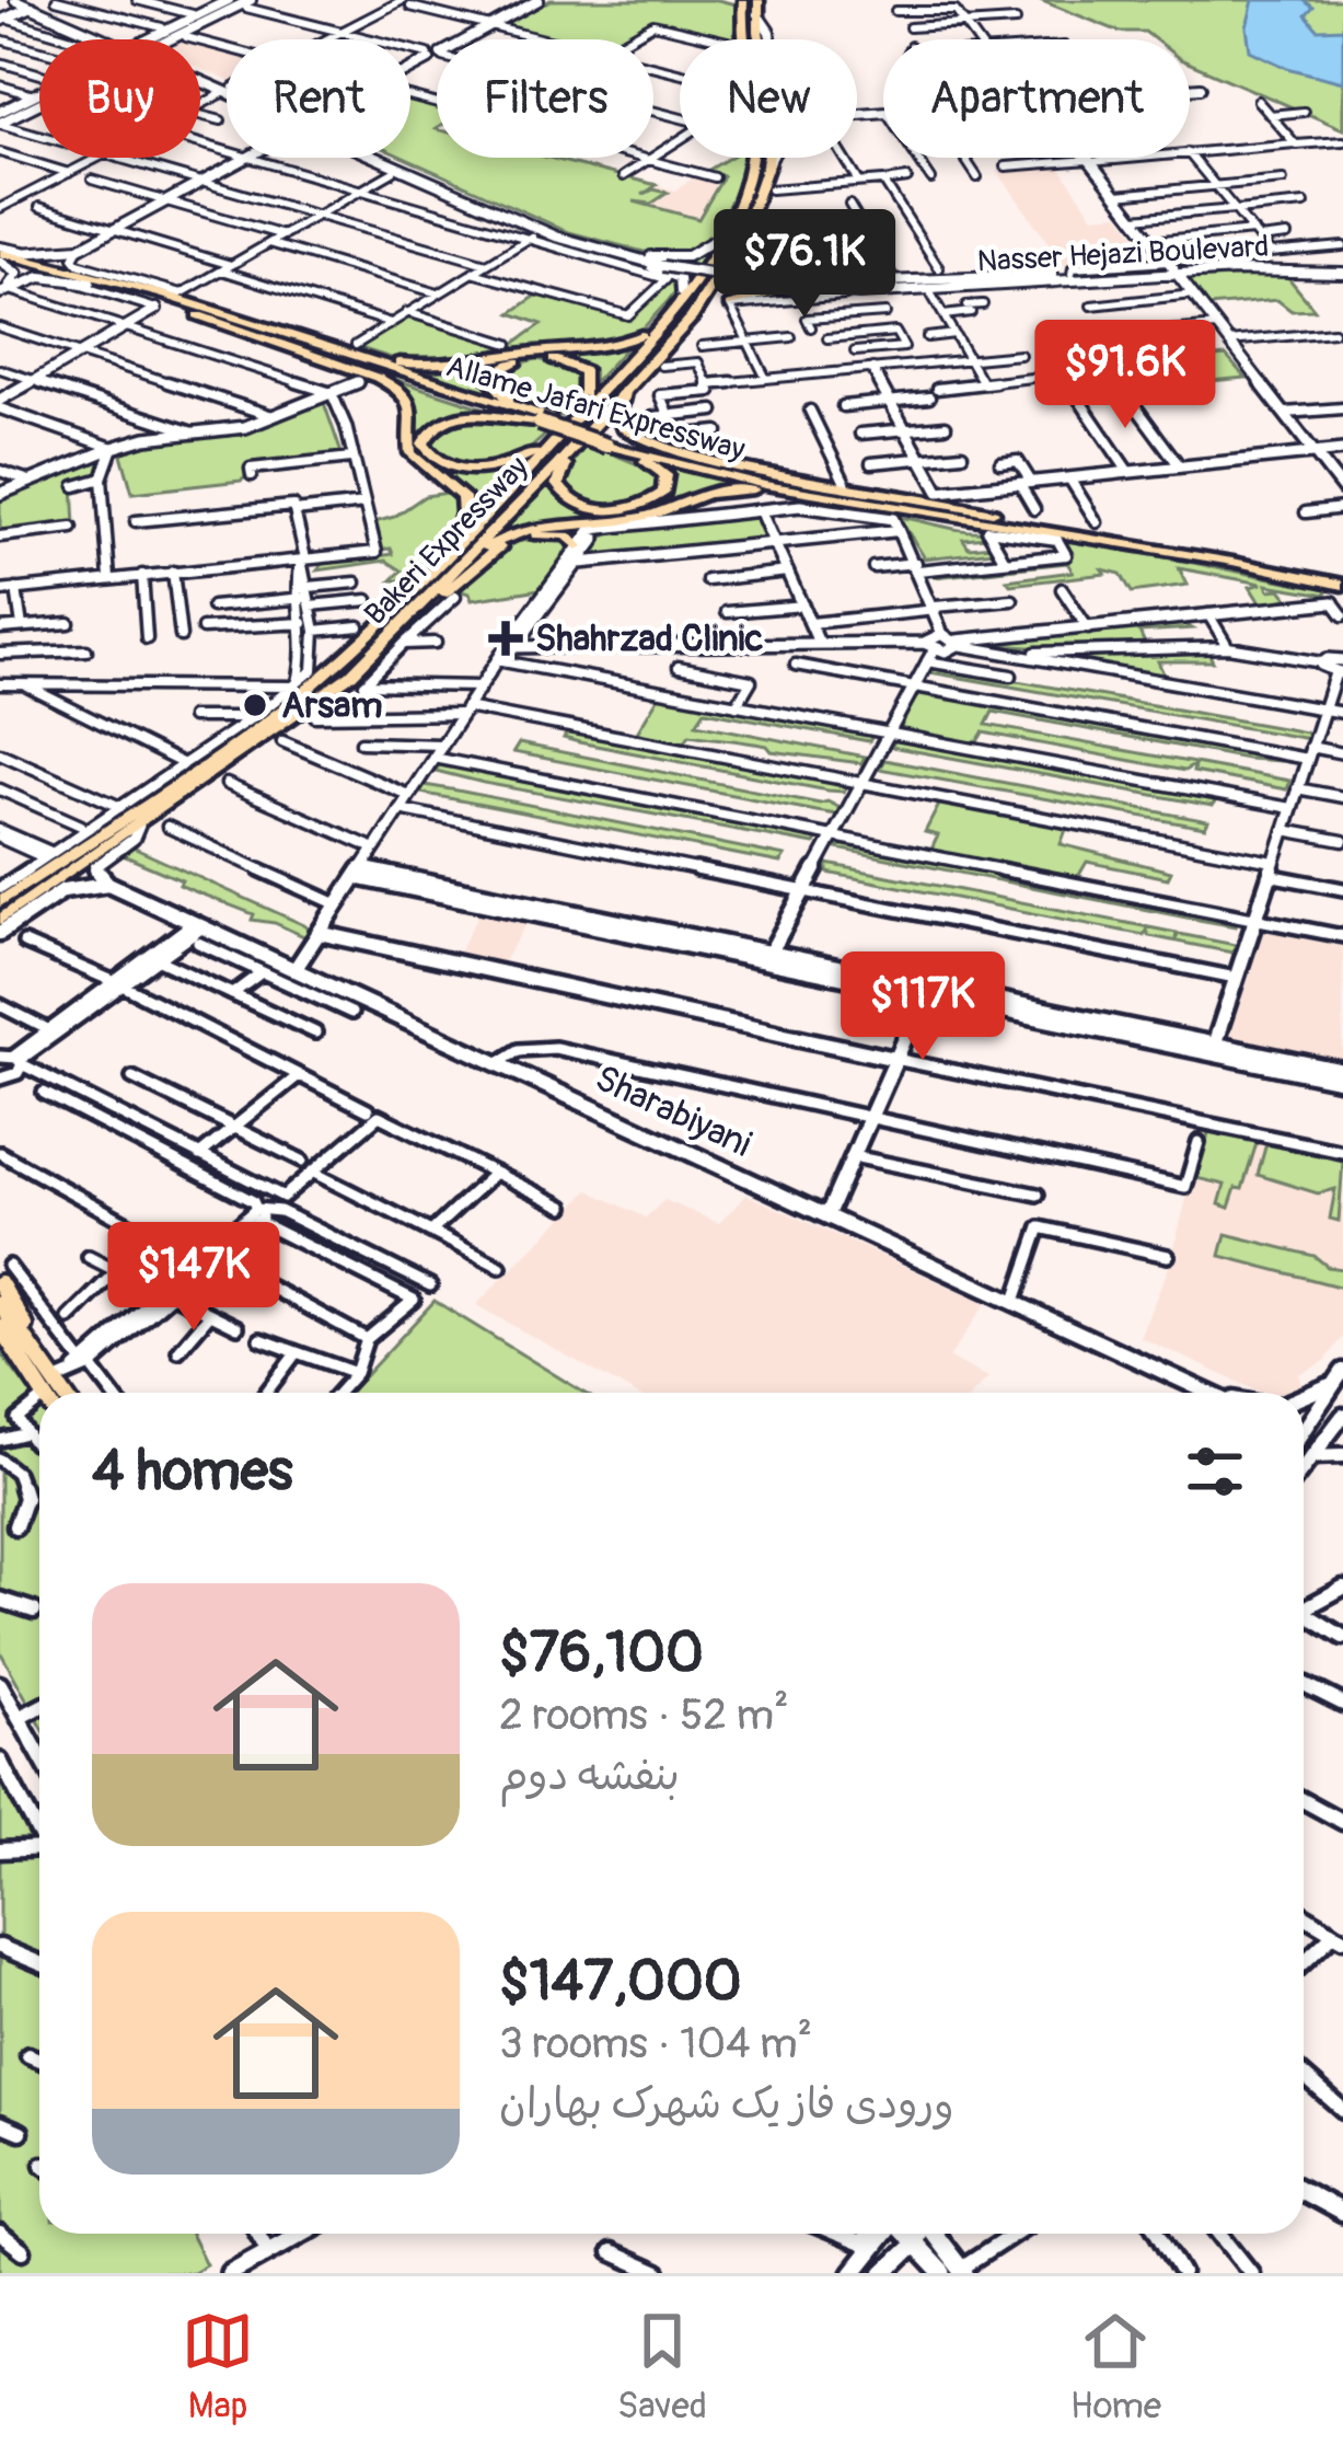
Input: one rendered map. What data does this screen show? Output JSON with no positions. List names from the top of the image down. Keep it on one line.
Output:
{"streets":{"highway":["Allame Jafari Expressway","Bakeri Expressway"],"street":["Nasser Hejazi Boulevard","Sharabiyani"]},"places":{"health":["Shahrzad Clinic"],"other":["Arsam"]},"page":{"chip":["Buy","Rent","Filters","New","Apartment"],"price":["$76.1K","$91.6K","$117K","$147K"],"heading":"4 homes","list":[{"name":"$76,100","note":"2 rooms · 52 m² · بنفشه دوم"},{"name":"$147,000","note":"3 rooms · 104 m² · ورودی فاز یک شهرک بهاران"}],"tabs":["Map","Saved","Home"]}}
